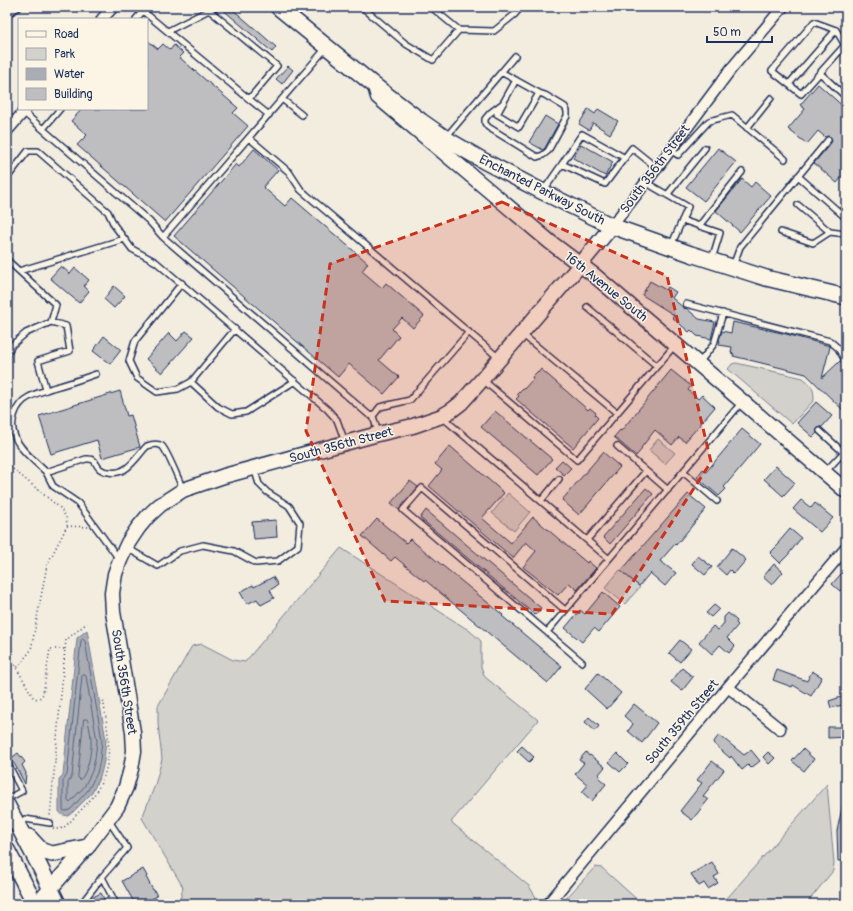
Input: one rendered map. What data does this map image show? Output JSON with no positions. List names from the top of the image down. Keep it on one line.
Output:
{"streets":{"main road":["South 356th Street","Enchanted Parkway South","16th Avenue South"],"street":["South 359th Street"]},"crossings":[["South 356th Street","Enchanted Parkway South"],["South 356th Street","16th Avenue South"],["Enchanted Parkway South","16th Avenue South"]],"legend":["Road","Park","Water","Building"],"scale_bar":"50 m"}
